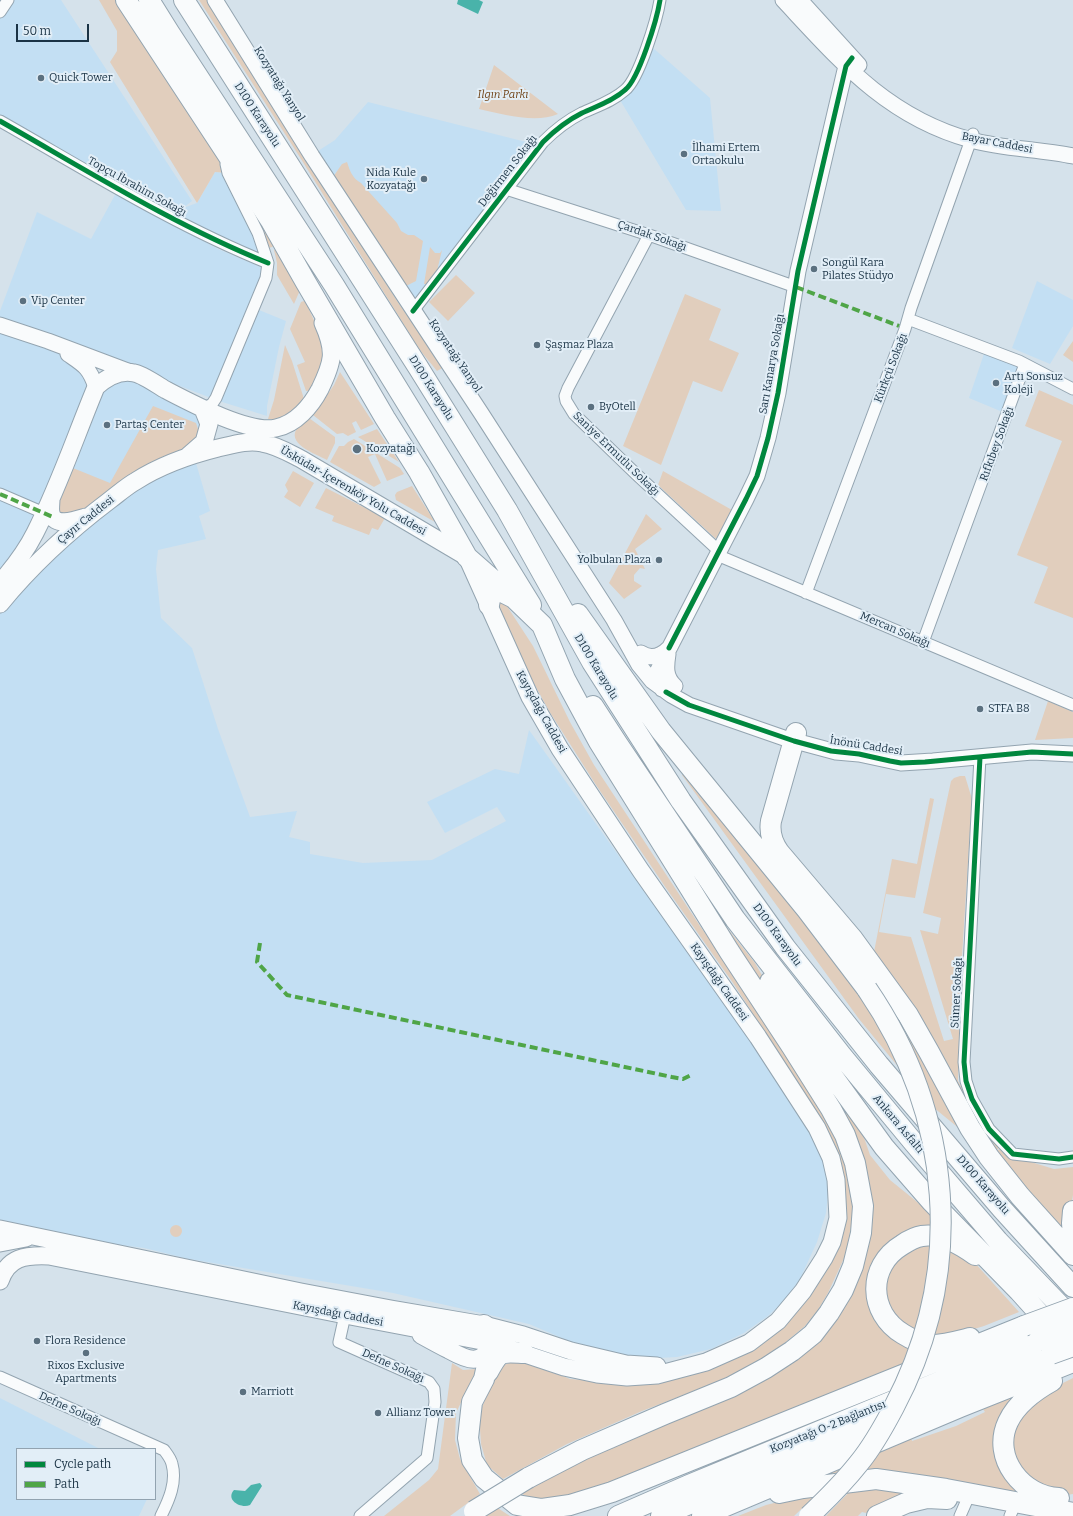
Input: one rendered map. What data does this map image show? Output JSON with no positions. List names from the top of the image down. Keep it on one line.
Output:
{"streets":{"highway":["D100 Karayolu","Ankara Asfaltı","Kozyatağı O-2 Bağlantısı"],"main road":["Kozyatağı Yanyol","Bayar Caddesi","Sarı Kanarya Sokağı","Üsküdar-İçerenköy Yolu Caddesi","Çayır Caddesi","Kayışdağı Caddesi","İnönü Caddesi"],"street":["Değirmen Sokağı","Topçu İbrahim Sokağı","Çardak Sokağı","Kürkçü Sokağı","Rıfkıbey Sokağı","Saniye Ermutlu Sokağı","Mercan Sokağı","Sümer Sokağı","Defne Sokağı"]},"crossings":[["Kozyatağı Yanyol","Değirmen Sokağı"],["Kozyatağı Yanyol","İnönü Caddesi"],["D100 Karayolu","Ankara Asfaltı"],["Bayar Caddesi","Sarı Kanarya Sokağı"],["Bayar Caddesi","Kürkçü Sokağı"],["Değirmen Sokağı","Çardak Sokağı"],["Çardak Sokağı","Sarı Kanarya Sokağı"],["Çardak Sokağı","Saniye Ermutlu Sokağı"],["Sarı Kanarya Sokağı","Saniye Ermutlu Sokağı"],["Sarı Kanarya Sokağı","Mercan Sokağı"],["Kürkçü Sokağı","Mercan Sokağı"],["Rıfkıbey Sokağı","Mercan Sokağı"],["Saniye Ermutlu Sokağı","Mercan Sokağı"],["Üsküdar-İçerenköy Yolu Caddesi","Çayır Caddesi"],["Üsküdar-İçerenköy Yolu Caddesi","Kayışdağı Caddesi"],["Kayışdağı Caddesi","Defne Sokağı"],["İnönü Caddesi","Sümer Sokağı"]],"parks":["Ilgın Parkı"],"places":["Quick Tower","İlhami Ertem Ortaokulu","Nida Kule Kozyatağı","Songül Kara Pilates Stüdyo","Vip Center","Şaşmaz Plaza","Artı Sonsuz Koleji","ByOtell","Partaş Center","Kozyatağı","Yolbulan Plaza","STFA B8","Flora Residence","Rixos Exclusive Apartments","Marriott","Allianz Tower"],"legend":["Cycle path","Path"],"scale_bar":"50 m"}
